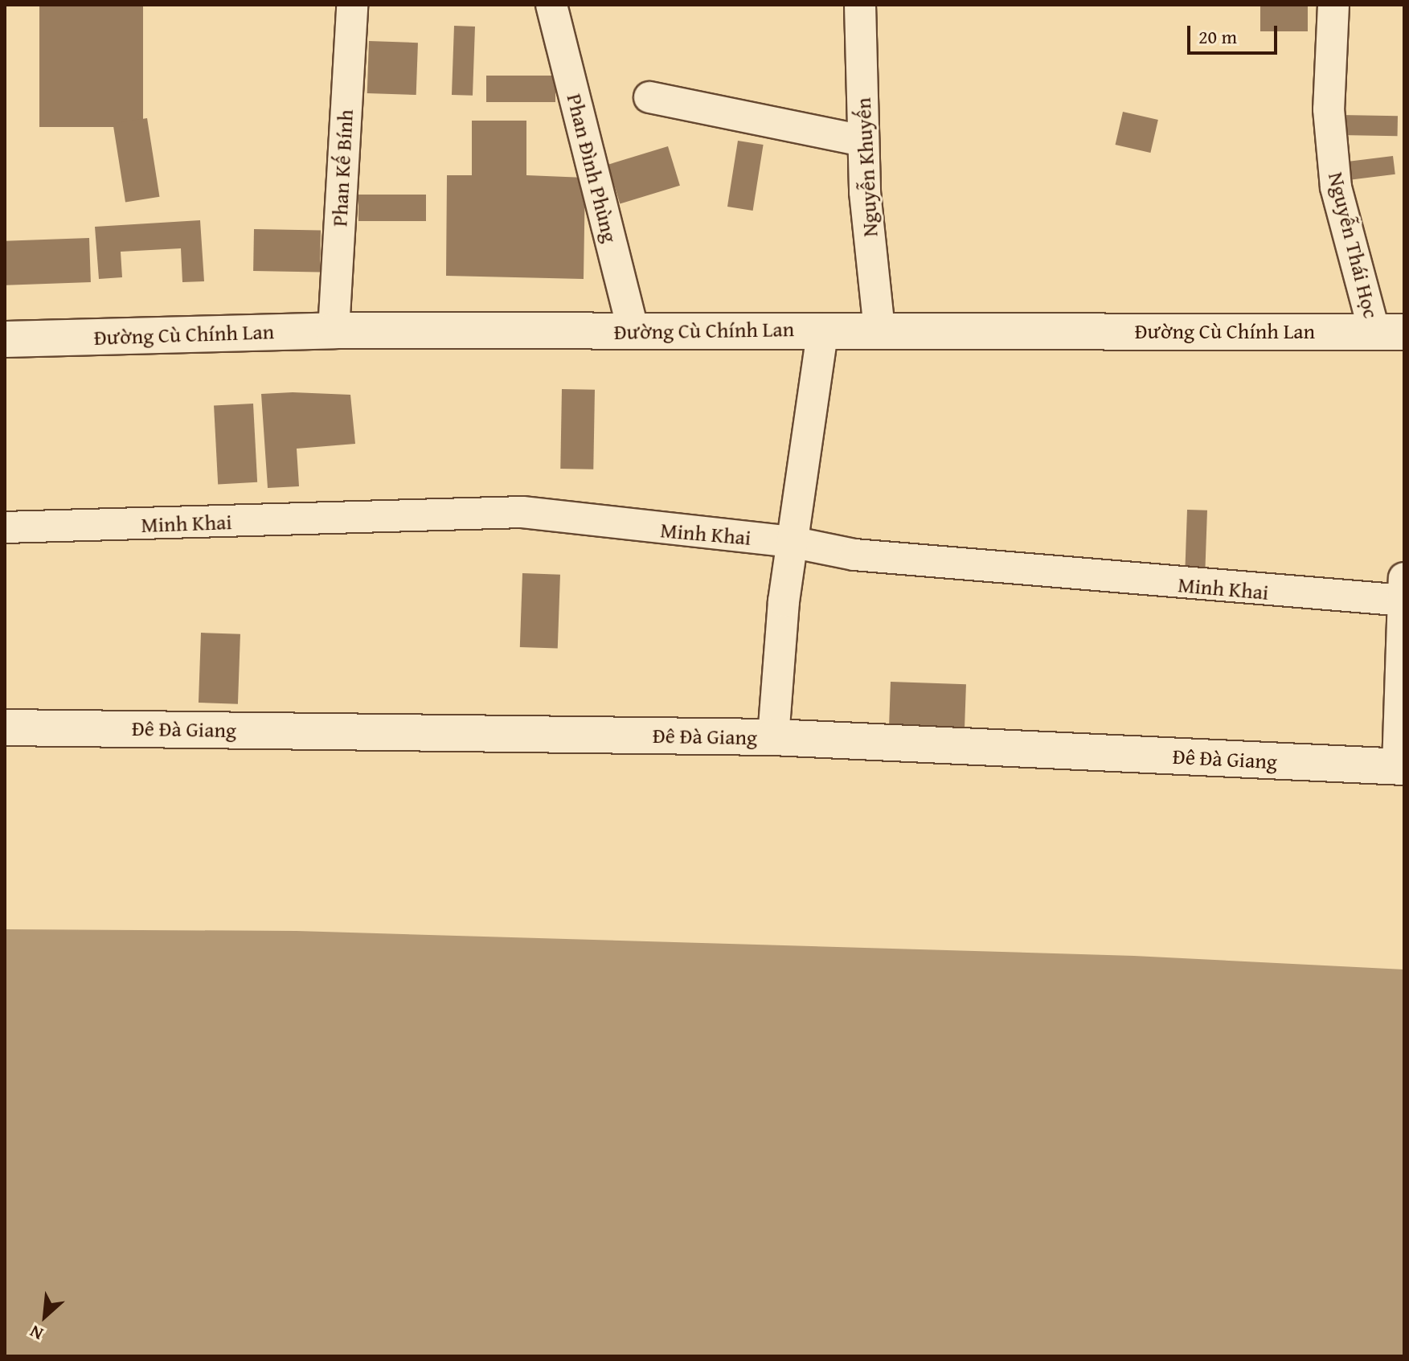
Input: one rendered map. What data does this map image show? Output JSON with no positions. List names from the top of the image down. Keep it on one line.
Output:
{"streets":{"street":["Nguyễn Khuyến","Phan Kế Bính","Phan Đình Phùng","Nguyễn Thái Học","Đường Cù Chính Lan","Minh Khai","Đê Đà Giang"]},"crossings":[["Nguyễn Khuyến","Đường Cù Chính Lan"],["Phan Kế Bính","Đường Cù Chính Lan"],["Phan Đình Phùng","Đường Cù Chính Lan"],["Nguyễn Thái Học","Đường Cù Chính Lan"]],"scale_bar":"20 m","north":"bottom left"}
